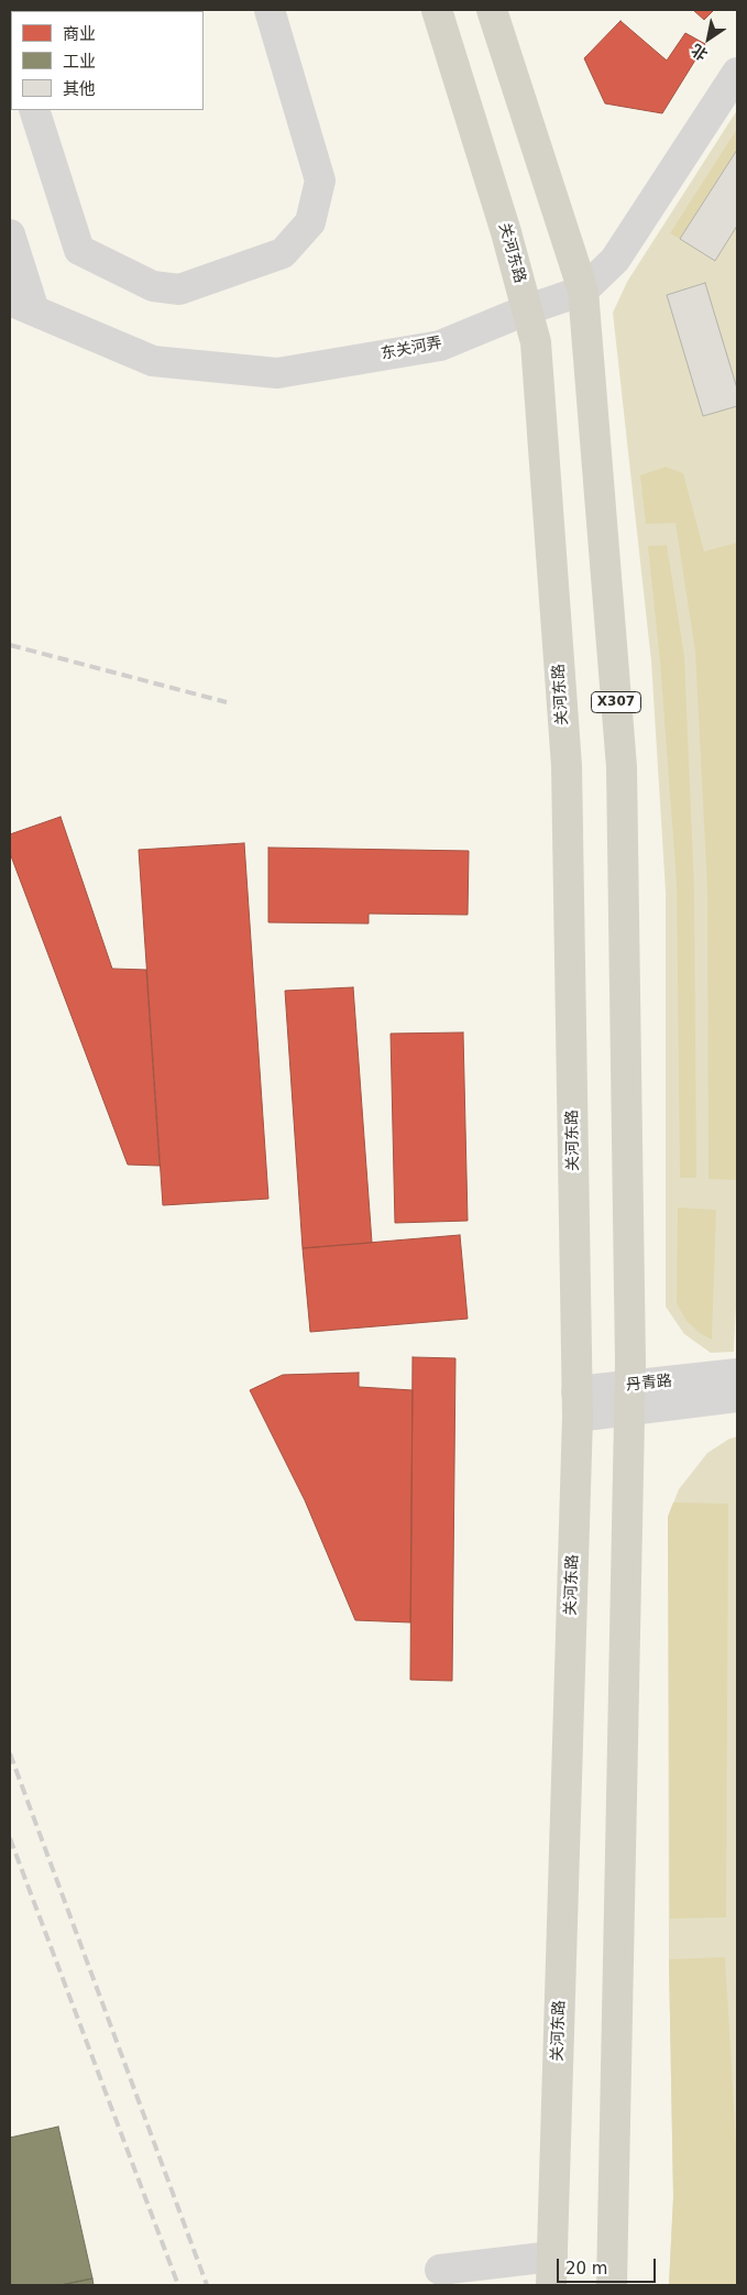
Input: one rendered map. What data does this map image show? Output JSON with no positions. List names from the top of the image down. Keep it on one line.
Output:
{"streets":{"main road":["关河东路","X307"],"street":["东关河弄","丹青路"]},"crossings":[["关河东路","东关河弄"],["关河东路","丹青路"],["东关河弄","X307"],["X307","丹青路"]],"legend":["商业","工业","其他"],"scale_bar":"20 m","north":"bottom left"}
